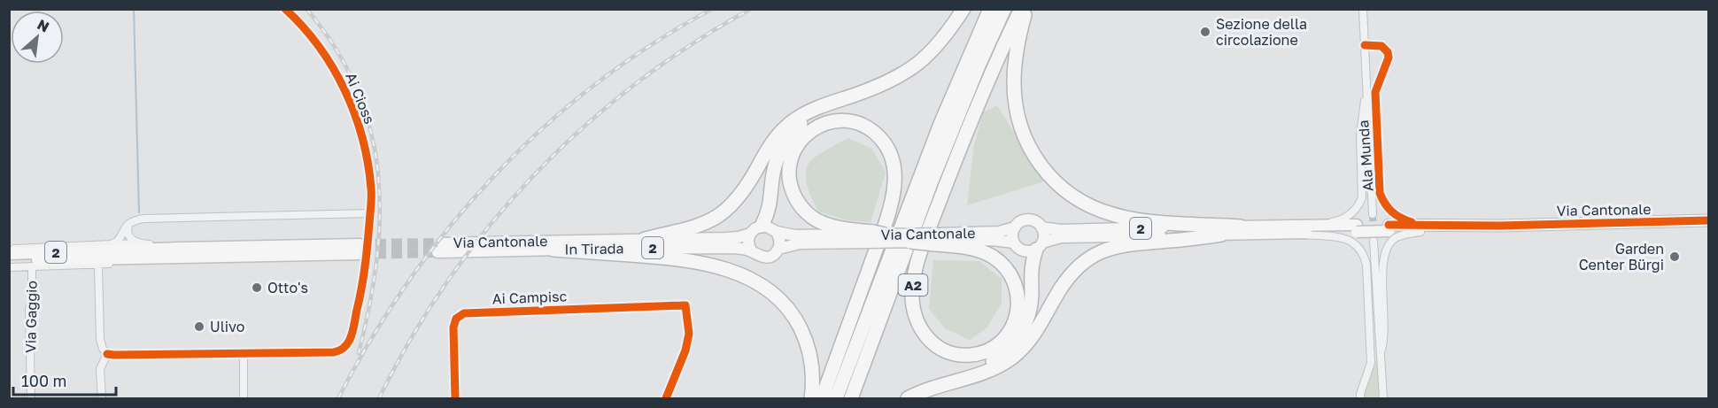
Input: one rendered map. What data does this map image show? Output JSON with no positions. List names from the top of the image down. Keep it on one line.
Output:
{"streets":{"highway":["A2"],"main road":["Via Cantonale","2","In Tirada"],"street":["Ai Cioss","Ala Munda","Ai Campisc","Via Gaggio"]},"crossings":[["Ala Munda","Via Cantonale"],["Via Cantonale","In Tirada"],["Via Cantonale","A2"]],"places":["Sezione della circolazione","Garden Center Bürgi","Otto's","Ulivo"],"scale_bar":"100 m","north":"top right"}
